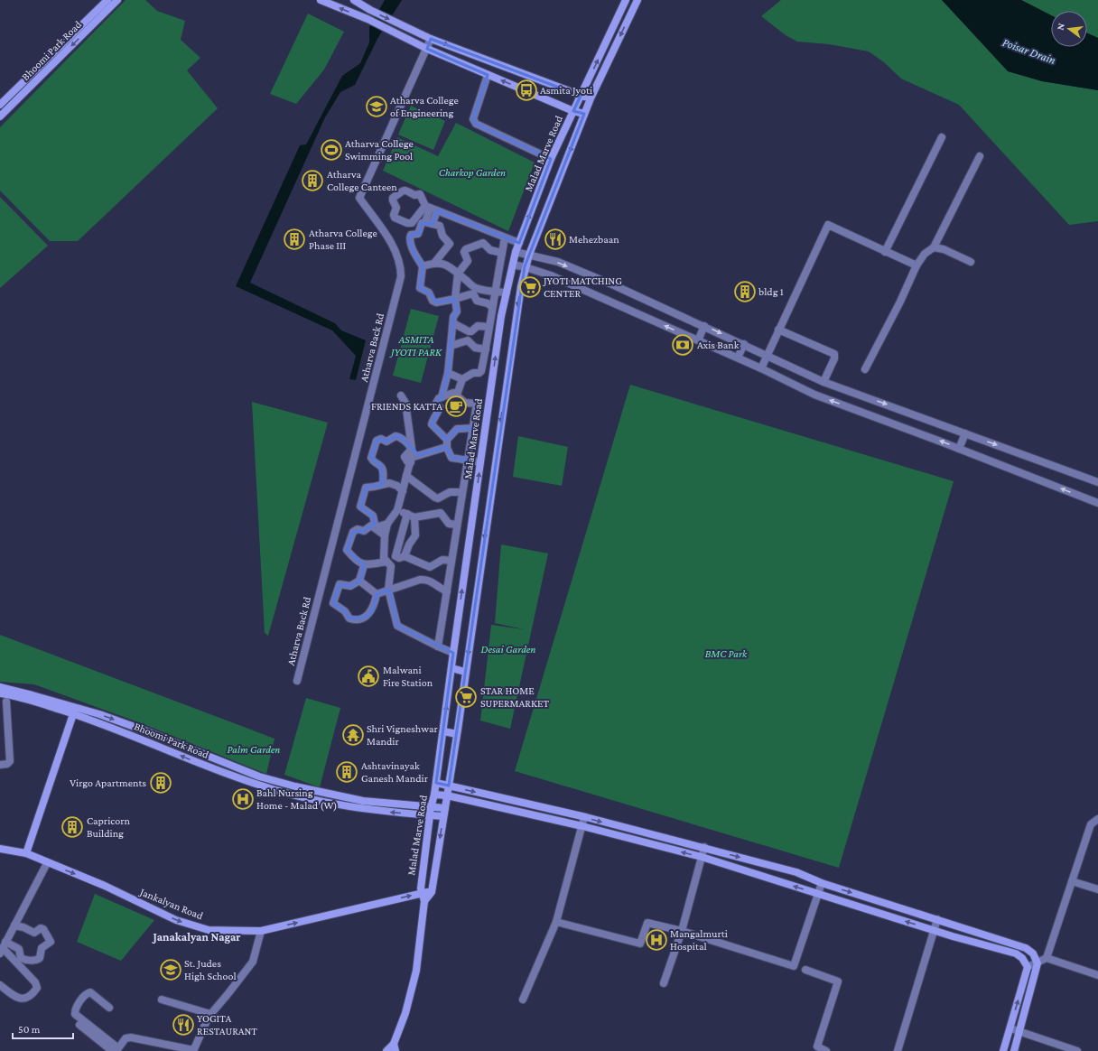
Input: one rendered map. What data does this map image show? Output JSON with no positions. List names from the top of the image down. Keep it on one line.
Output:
{"streets":{"main road":["Bhoomi Park Road","Malad Marve Road","Jankalyan Road"],"street":["Atharva Back Rd"]},"crossings":[["Bhoomi Park Road","Malad Marve Road"],["Malad Marve Road","Jankalyan Road"]],"one_way":["Jankalyan Road"],"districts":["Janakalyan Nagar"],"water":["Poisar Drain"],"parks":["Charkop Garden","ASMITA JYOTI PARK","Desai Garden","BMC Park","Palm Garden"],"places":{"bus stop":["Asmita Jyoti"],"school or university":["Atharva College of Engineering","St. Judes High School"],"sports":["Atharva College Swimming Pool"],"building":["Atharva College Canteen","Atharva College Phase III","bldg 1","Ashtavinayak Ganesh Mandir","Virgo Apartments","Capricorn Building"],"restaurant":["Mehezbaan","YOGITA RESTAURANT"],"supermarket":["JYOTI MATCHING CENTER","STAR HOME SUPERMARKET"],"bank":["Axis Bank"],"cafe":["FRIENDS KATTA"],"public building":["Malwani Fire Station"],"temple":["Shri Vigneshwar Mandir"],"hospital":["Bahl Nursing Home - Malad (W)","Mangalmurti Hospital"]},"scale_bar":"50 m","north":"left"}
